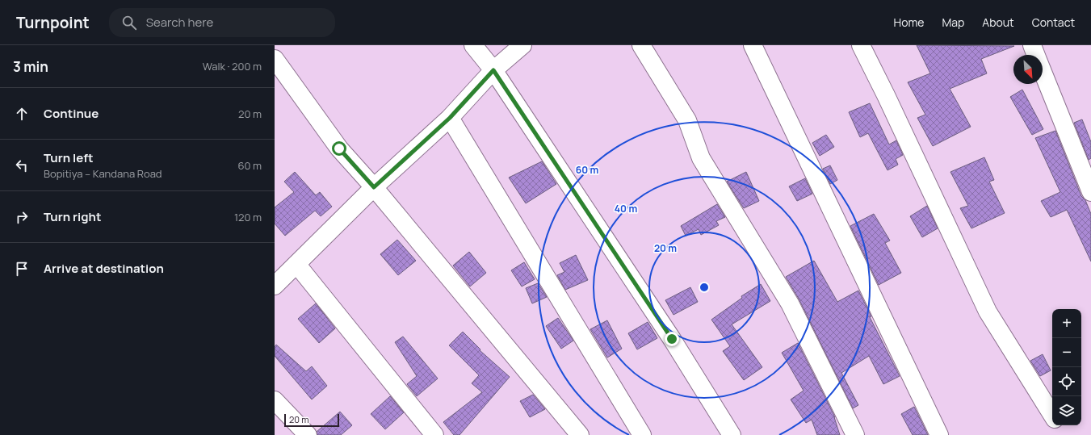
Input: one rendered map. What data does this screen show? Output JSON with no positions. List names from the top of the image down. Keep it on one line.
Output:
{"scale_bar":"20 m","north":"bottom right","page":{"header":"Turnpoint","search":"Search here","nav":["Home","Map","About","Contact"],"heading":["3 min","Walk · 200 m"],"list":[["Continue","20 m"],["Turn left","Bopitiya – Kandana Road","60 m"],["Turn right","120 m"],"Arrive at destination"],"map_buttons":["+","−"],"scale":"20 m"},"rings":["60 m","40 m","20 m"]}
